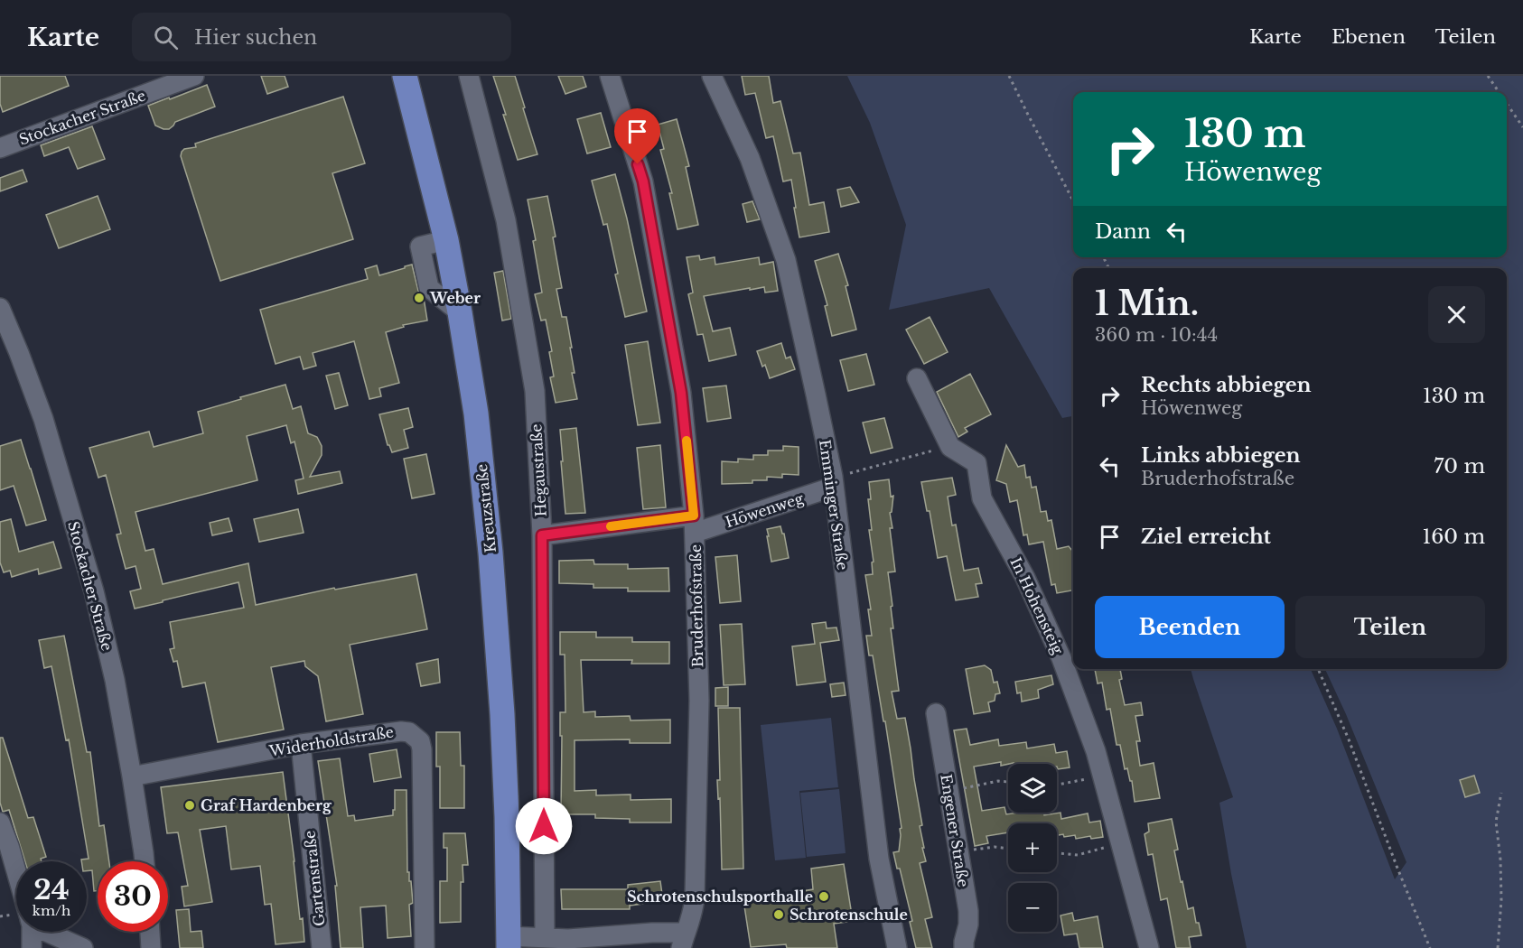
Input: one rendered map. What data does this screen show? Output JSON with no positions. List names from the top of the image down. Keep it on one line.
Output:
{"streets":{"main road":["Kreuzstraße"],"street":["Stockacher Straße","Hegaustraße","Emminger Straße","Höwenweg","Bruderhofstraße","In Hohensteig","Widerholdstraße","Engener Straße","Gartenstraße"]},"crossings":[["Stockacher Straße","Widerholdstraße"],["Hegaustraße","Höwenweg"],["Emminger Straße","Höwenweg"],["Höwenweg","Bruderhofstraße"],["Widerholdstraße","Gartenstraße"]],"places":["Weber","Graf Hardenberg","Schrotenschulsporthalle","Schrotenschule"],"page":{"header":"Karte","search":"Hier suchen","nav":["Karte","Ebenen","Teilen"],"turn":["130 m","Höwenweg"],"then":"Dann","heading":["1 Min.","360 m · 10:44"],"list":[{"name":"Rechts abbiegen","note":"Höwenweg","value":"130 m"},{"name":"Links abbiegen","note":"Bruderhofstraße","value":"70 m"},{"name":"Ziel erreicht","value":"160 m"}],"buttons":["Beenden","Teilen"],"map_buttons":["+","−"],"speed":"24 km/h","limit":"30"}}
